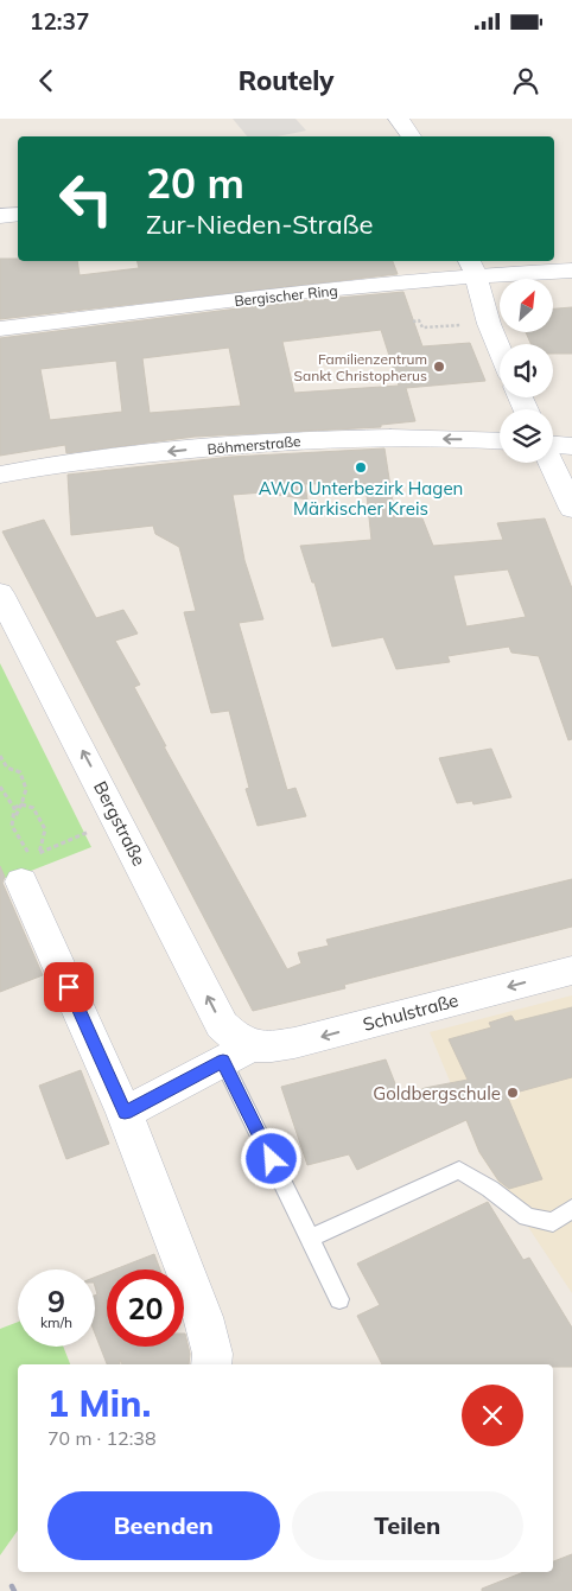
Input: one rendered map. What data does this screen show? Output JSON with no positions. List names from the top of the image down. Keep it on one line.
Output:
{"streets":{"street":["Bergischer Ring","Böhmerstraße","Bergstraße","Schulstraße"]},"crossings":[["Bergstraße","Schulstraße"]],"one_way":["Böhmerstraße","Schulstraße"],"places":["Familienzentrum Sankt Christopherus","AWO Unterbezirk Hagen Märkischer Kreis","Goldbergschule"],"north":"top right","page":{"status":"12:37","header":"Routely","turn":["20 m","Zur-Nieden-Straße"],"speed":"9 km/h","limit":"20","heading":["1 Min.","70 m · 12:38"],"buttons":["Beenden","Teilen"]}}
